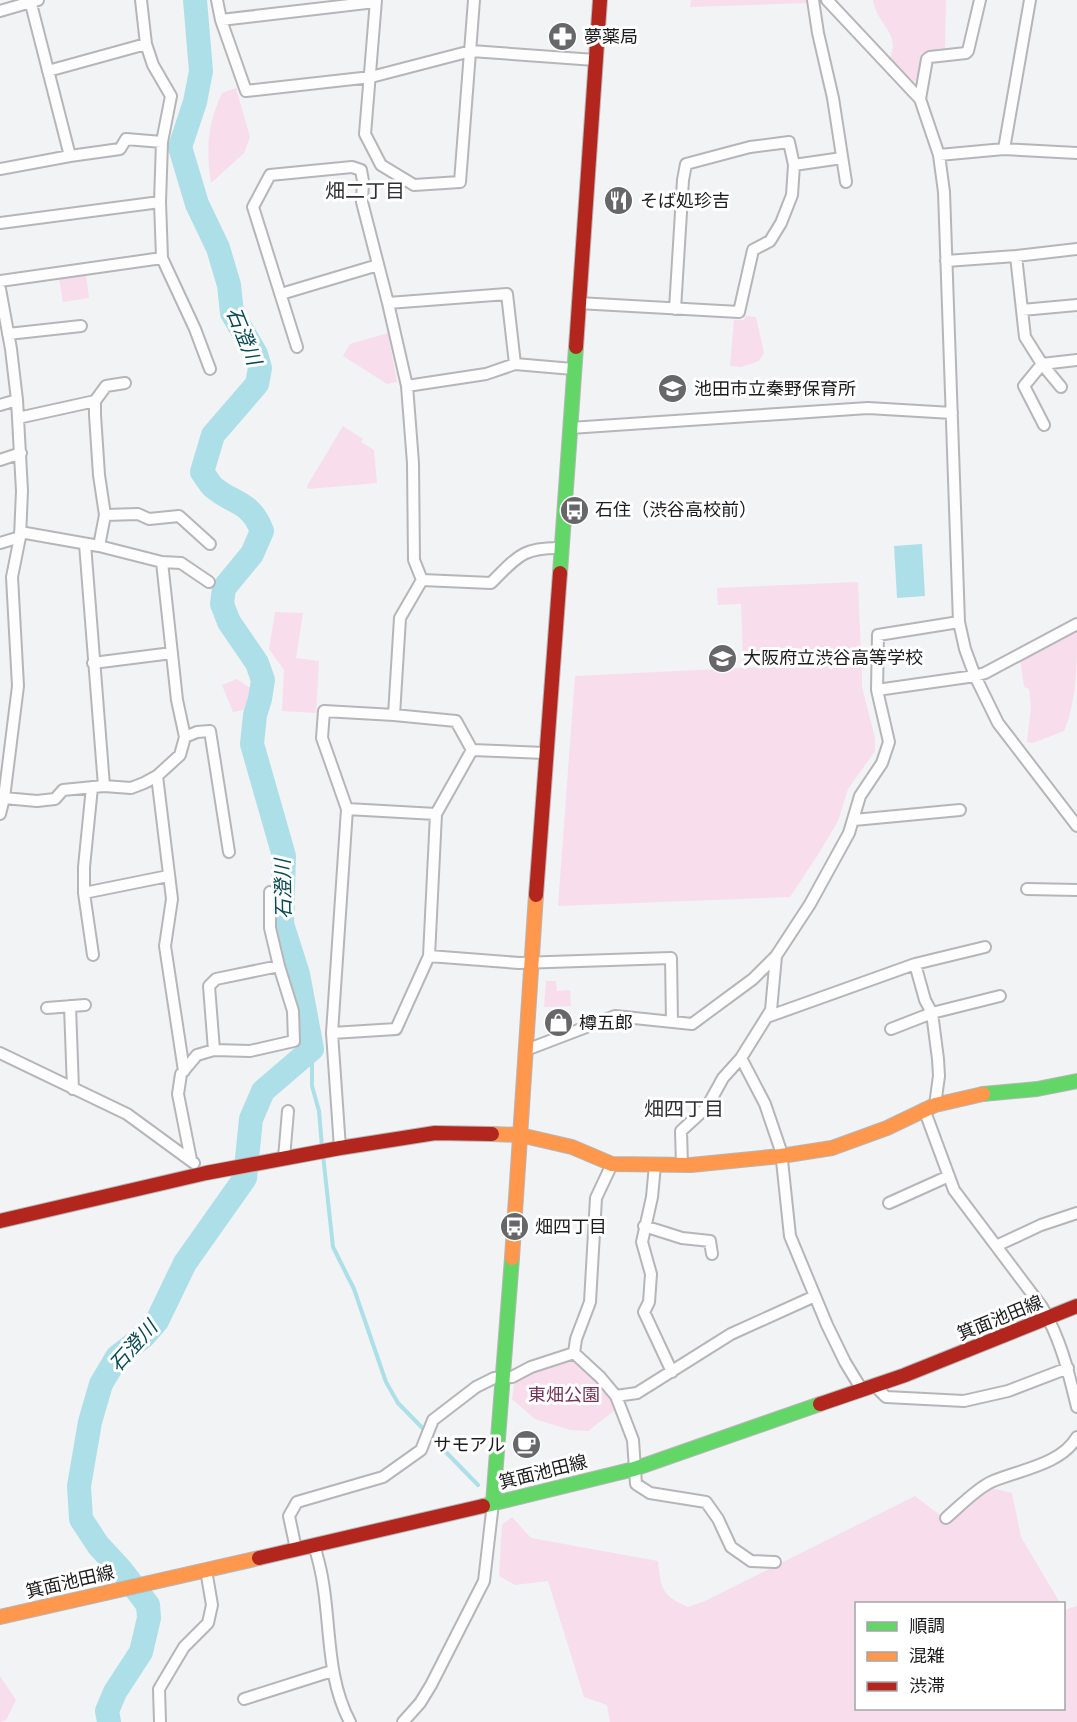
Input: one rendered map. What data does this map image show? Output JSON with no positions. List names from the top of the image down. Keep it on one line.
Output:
{"streets":{"street":["箕面池田線"]},"districts":["畑二丁目","畑四丁目"],"water":["石澄川"],"parks":["東畑公園"],"places":{"pharmacy":["夢薬局"],"restaurant":["そば処珍吉"],"school or university":["池田市立秦野保育所","大阪府立渋谷高等学校"],"bus stop":["石住（渋谷高校前）","畑四丁目"],"shop":["樽五郎"],"cafe":["サモアル"]},"legend":["順調","混雑","渋滞"]}
